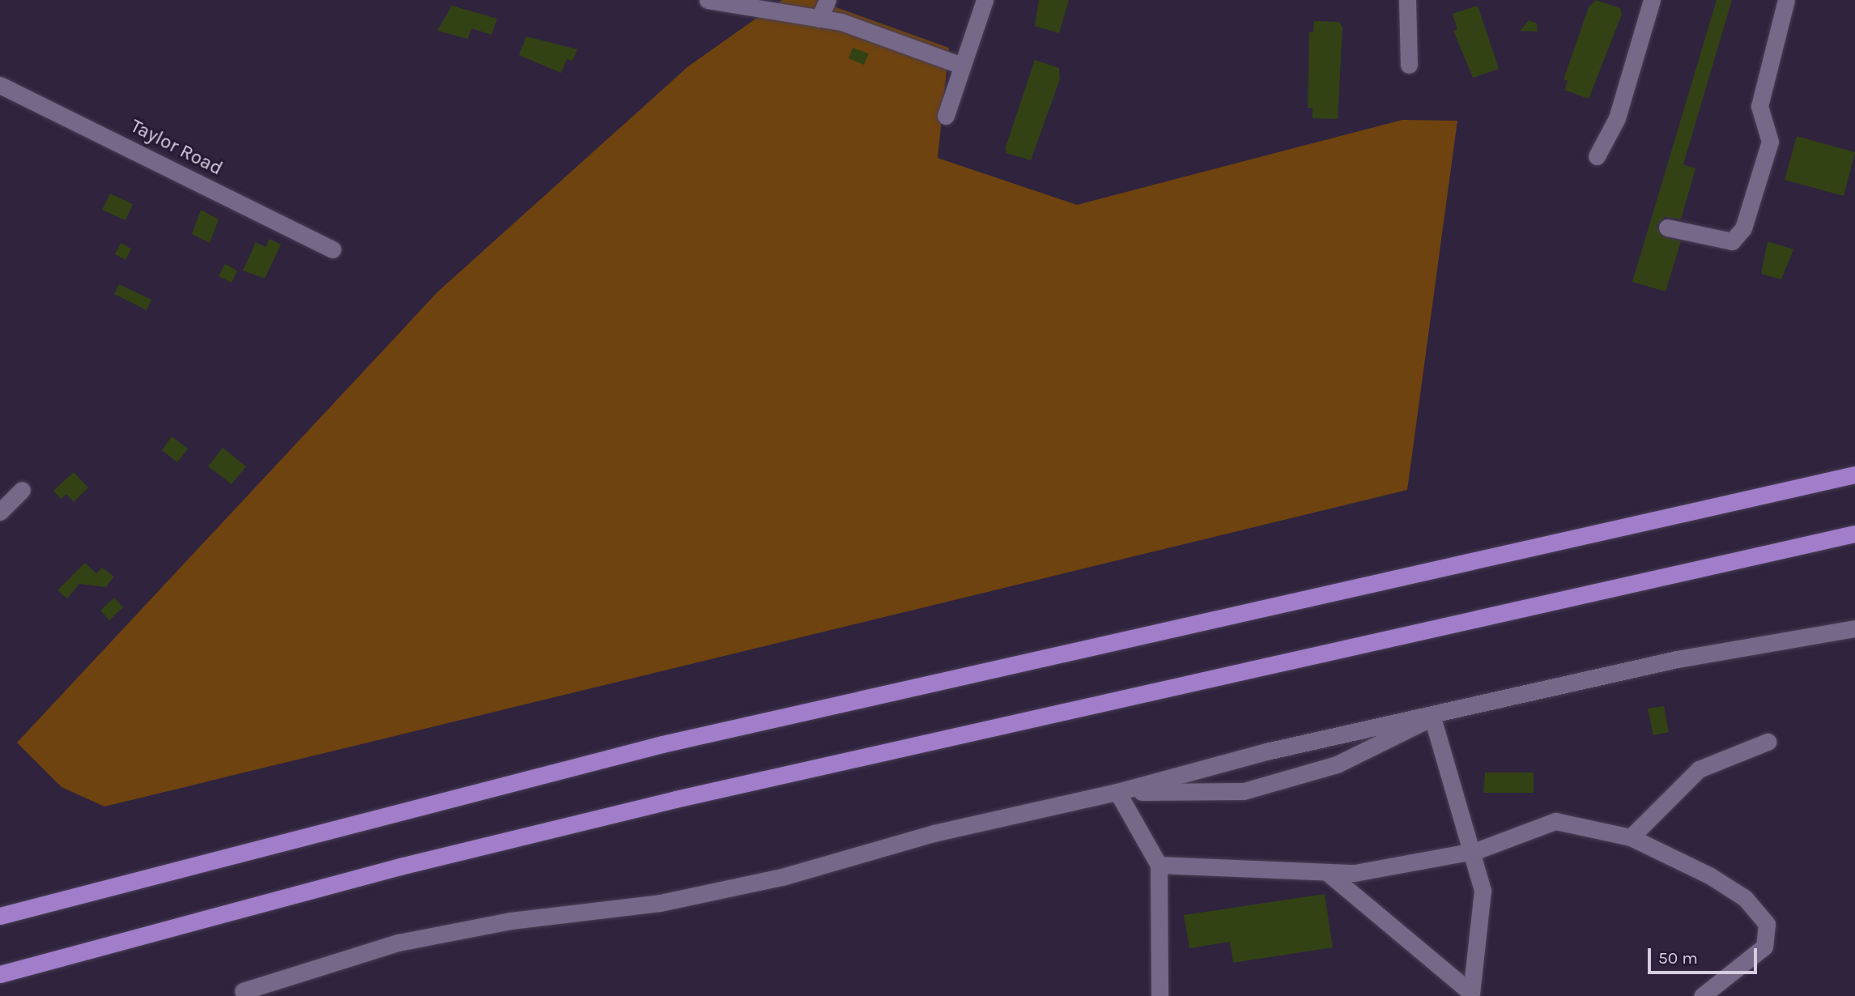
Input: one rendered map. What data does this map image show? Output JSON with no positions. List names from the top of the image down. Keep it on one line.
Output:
{"streets":{"street":["Taylor Road"]},"scale_bar":"50 m"}
